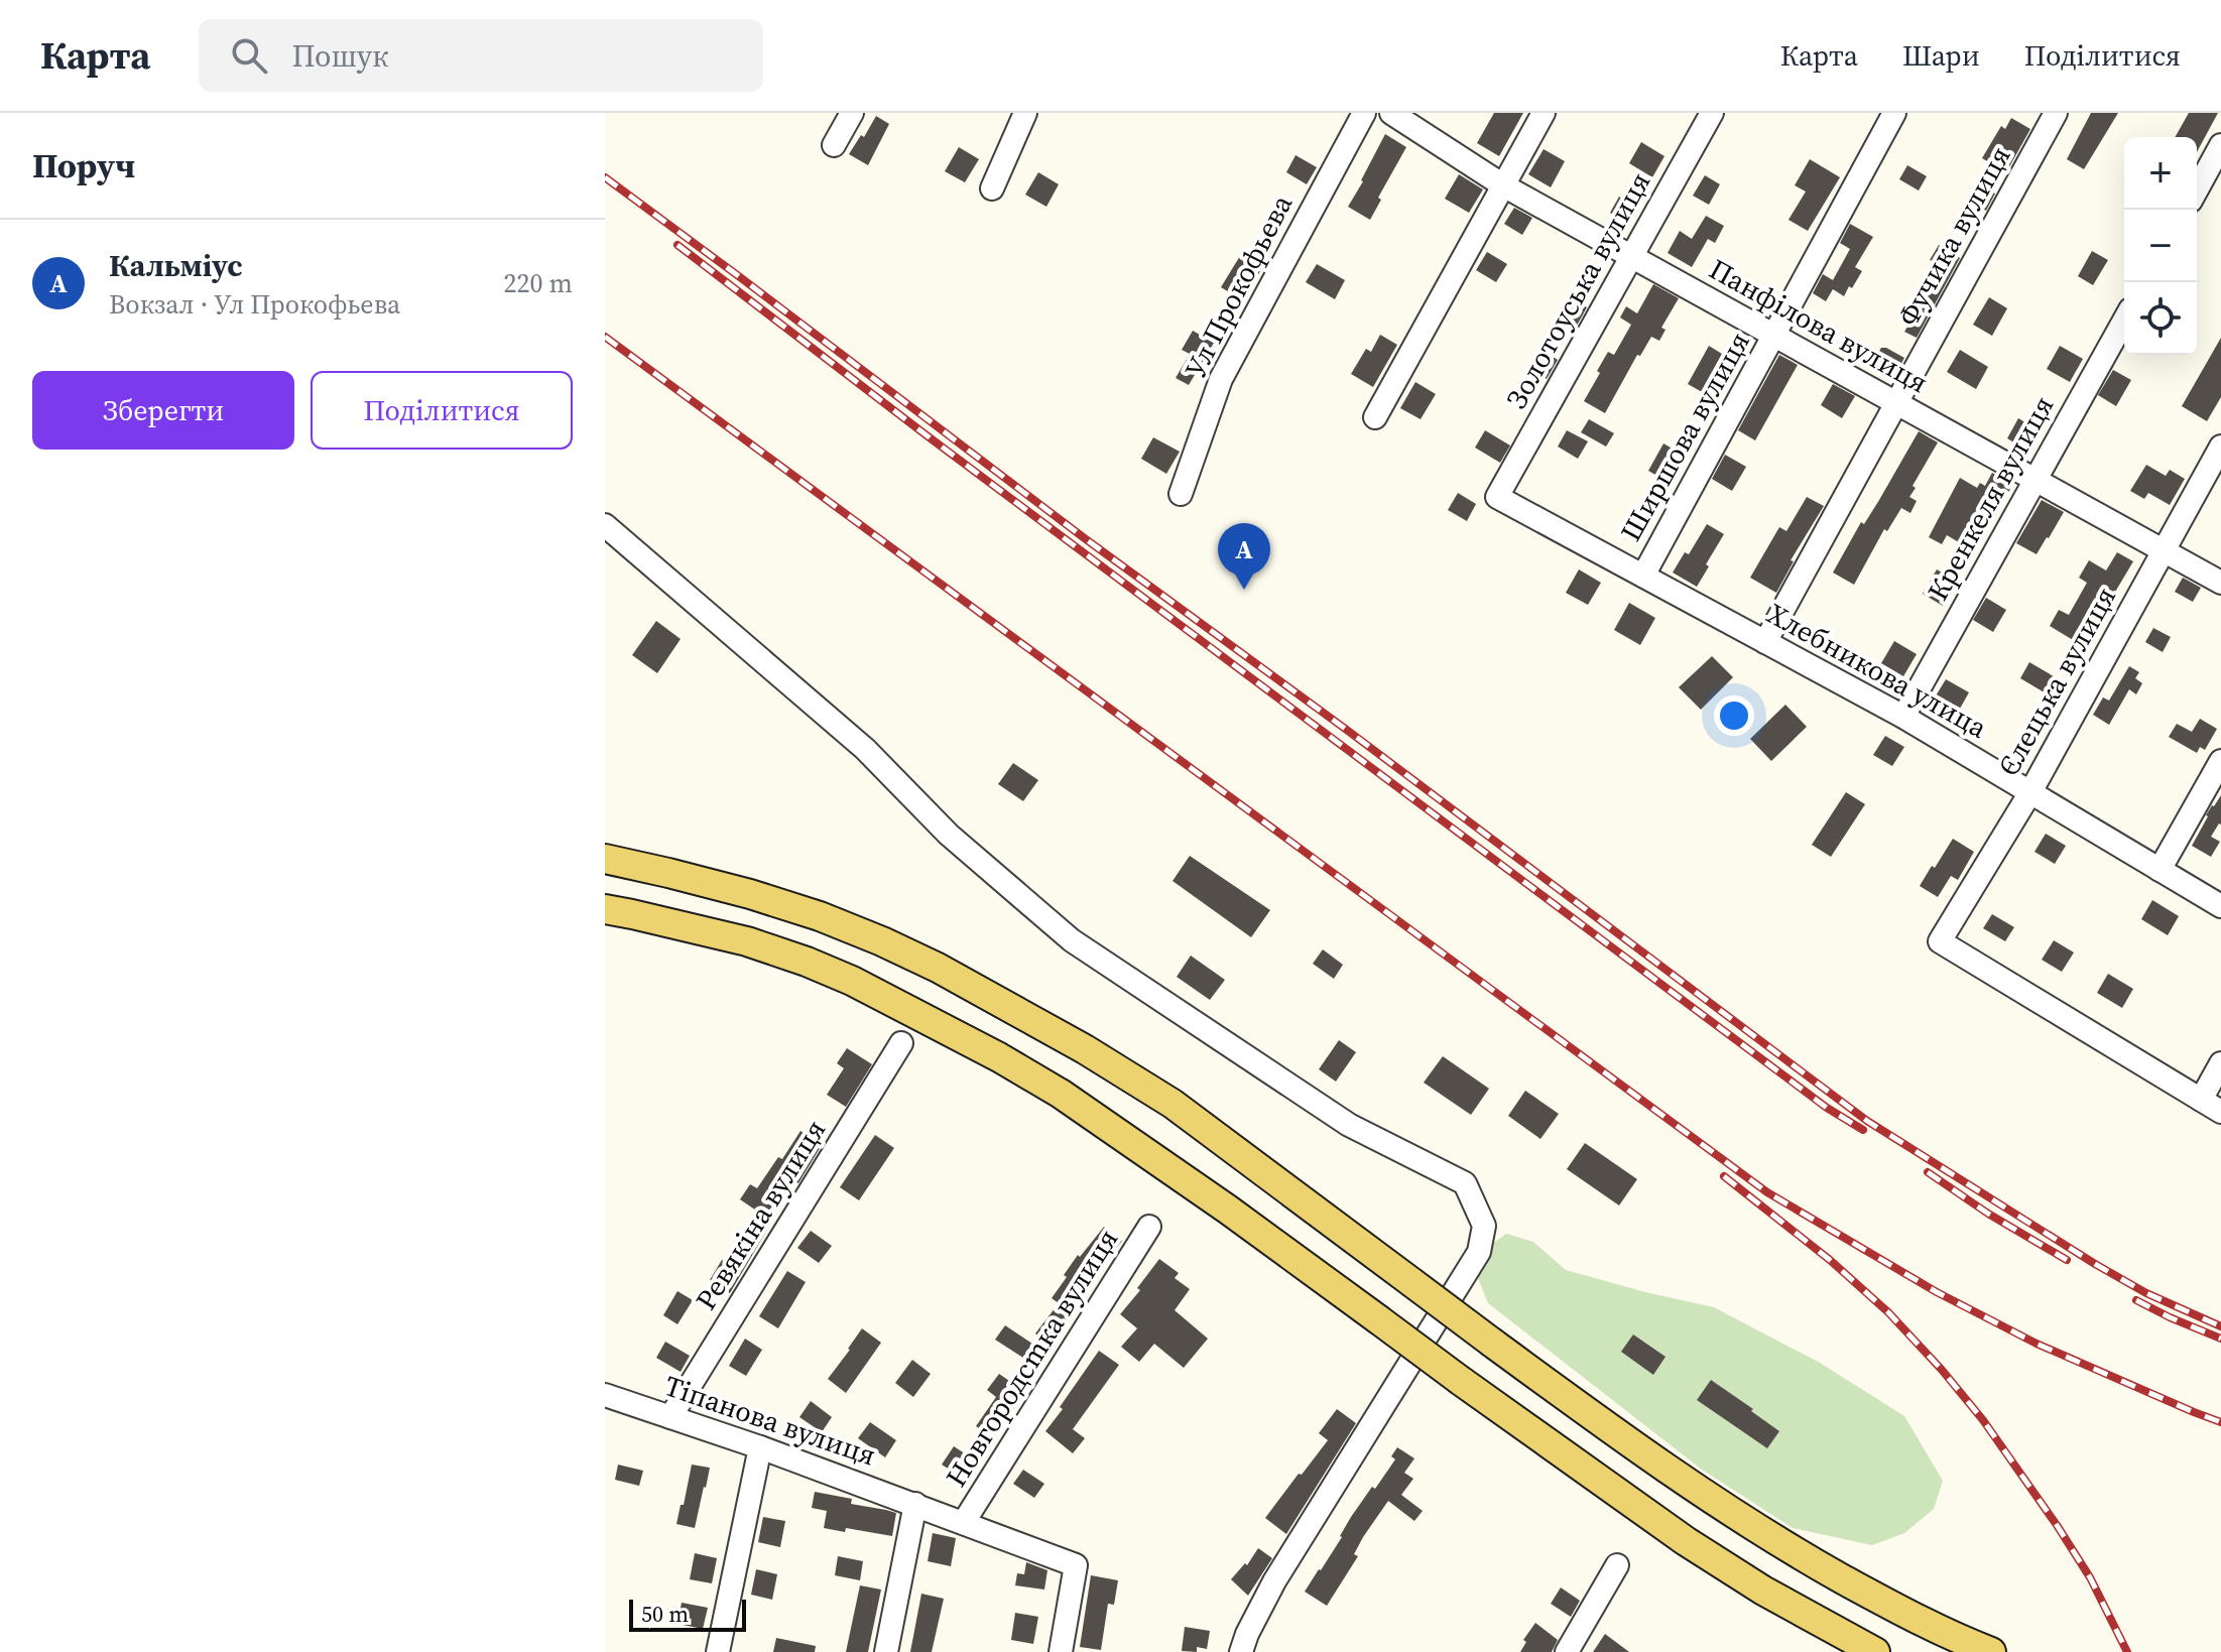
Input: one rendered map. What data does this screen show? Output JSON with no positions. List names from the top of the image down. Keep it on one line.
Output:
{"streets":{"street":["Фучика вулиця","Ул Прокофьева","Золотоуська вулиця","Панфілова вулиця","Ширшова вулиця","Кренкеля вулиця","Хлебникова улица","Єлецька вулиця","Ревякiна вулиця","Новгородсmка вулиця","Тіпанова вулиця"]},"crossings":[["Фучика вулиця","Панфілова вулиця"],["Фучика вулиця","Хлебникова улица"],["Золотоуська вулиця","Панфілова вулиця"],["Золотоуська вулиця","Хлебникова улица"],["Панфілова вулиця","Ширшова вулиця"],["Панфілова вулиця","Кренкеля вулиця"],["Панфілова вулиця","Єлецька вулиця"],["Ширшова вулиця","Хлебникова улица"],["Кренкеля вулиця","Хлебникова улица"],["Хлебникова улица","Єлецька вулиця"],["Ревякiна вулиця","Тіпанова вулиця"],["Новгородсmка вулиця","Тіпанова вулиця"]],"scale_bar":"50 m","page":{"header":"Карта","search":"Пошук","nav":["Карта","Шари","Поділитися"],"heading":"Поруч","map_buttons":["+","−"],"list":[{"mark":"A","name":"Кальміус","note":"Вокзал · Ул Прокофьева","value":"220 m"}],"buttons":["Зберегти","Поділитися"],"pins":"A","scale":"50 m"}}
